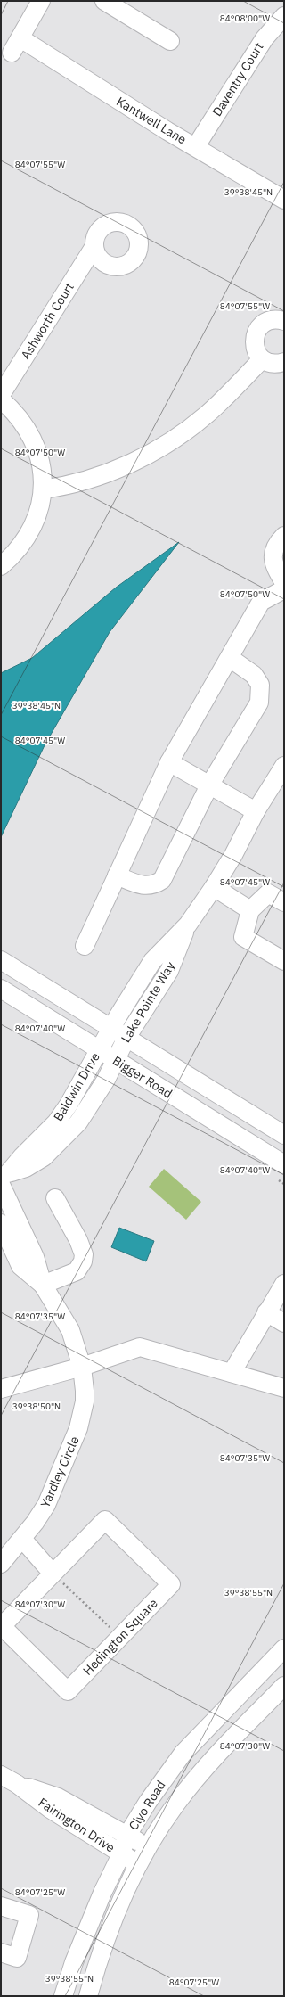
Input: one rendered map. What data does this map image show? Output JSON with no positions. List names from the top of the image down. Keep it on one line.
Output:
{"streets":{"street":["Daventry Court","Kantwell Lane","Ashworth Court","Lake Pointe Way","Bigger Road","Baldwin Drive","Yardley Circle","Hedington Square","Clyo Road","Fairington Drive"]},"crossings":[["Daventry Court","Kantwell Lane"],["Lake Pointe Way","Bigger Road"],["Lake Pointe Way","Baldwin Drive"],["Bigger Road","Baldwin Drive"],["Baldwin Drive","Yardley Circle"],["Clyo Road","Fairington Drive"]],"coordinates":["84°08'00\"W","84°07'55\"W","39°38'45\"N","84°07'50\"W","84°07'45\"W","84°07'40\"W","84°07'35\"W","39°38'50\"N","39°38'55\"N","84°07'30\"W","84°07'25\"W"]}
